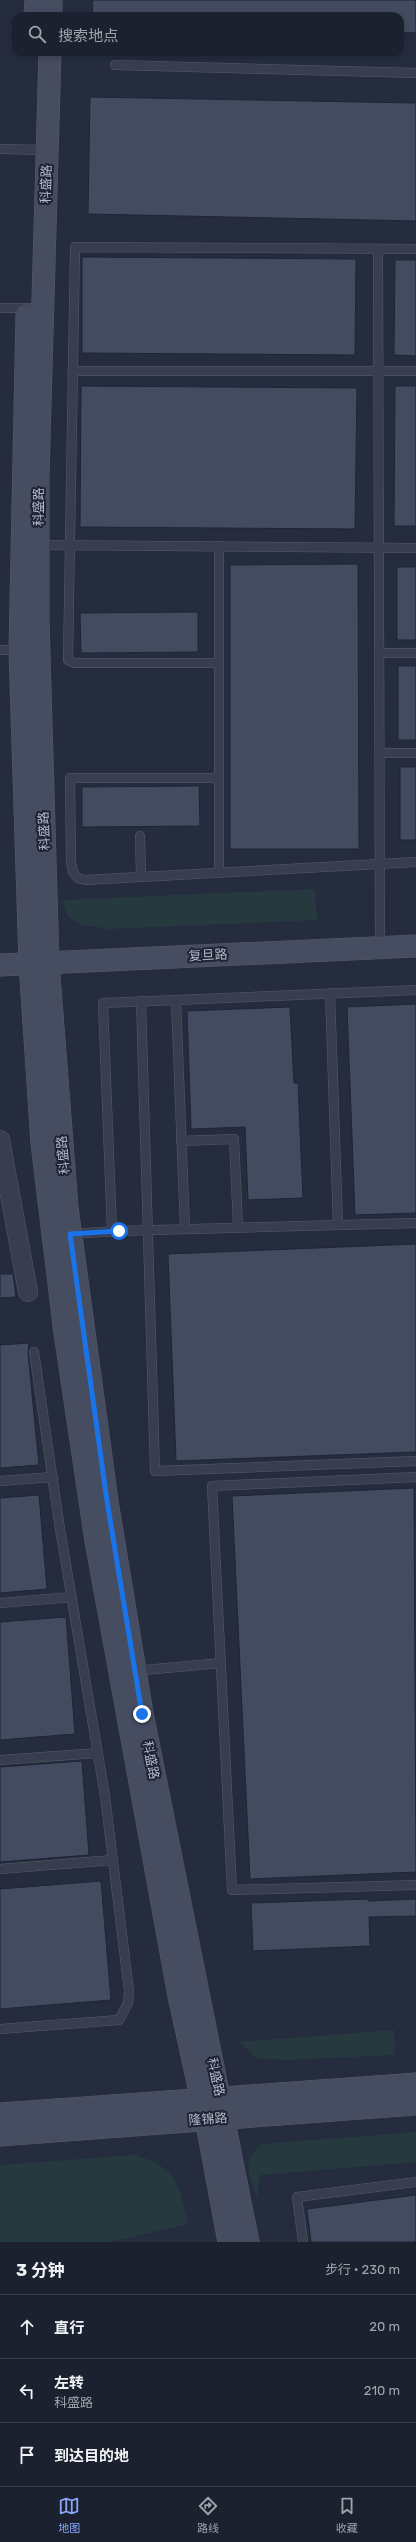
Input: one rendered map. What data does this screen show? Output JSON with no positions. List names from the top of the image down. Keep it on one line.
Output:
{"streets":{"street":["科盛路","复旦路","隆锦路"]},"crossings":[["科盛路","复旦路"],["科盛路","隆锦路"]],"page":{"search":"搜索地点","heading":["3 分钟","步行 · 230 m"],"list":[["直行","20 m"],["左转","科盛路","210 m"],"到达目的地"],"nav":["地图","路线","收藏"]}}
